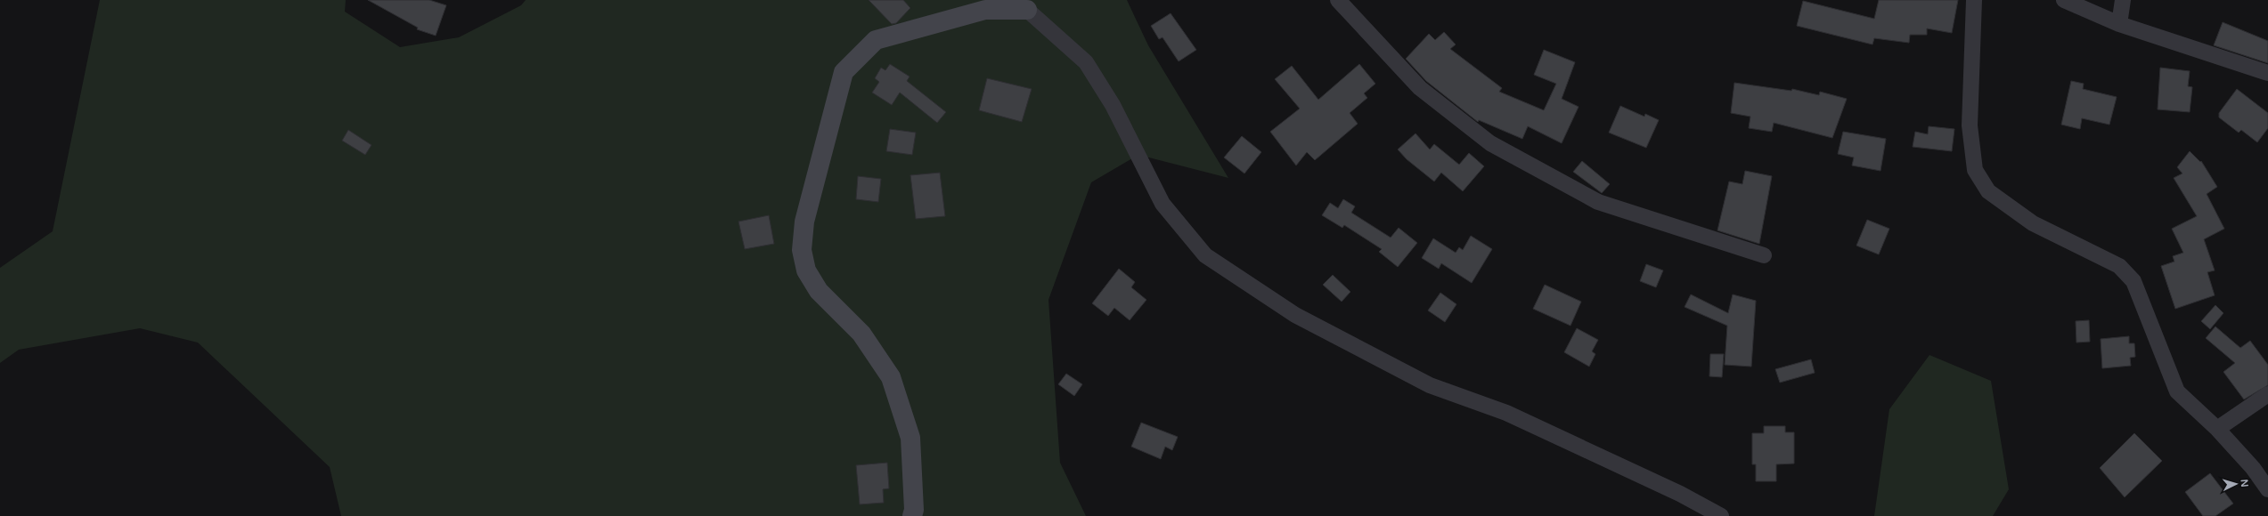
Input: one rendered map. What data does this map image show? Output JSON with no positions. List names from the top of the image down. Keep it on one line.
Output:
{"north":"right"}
